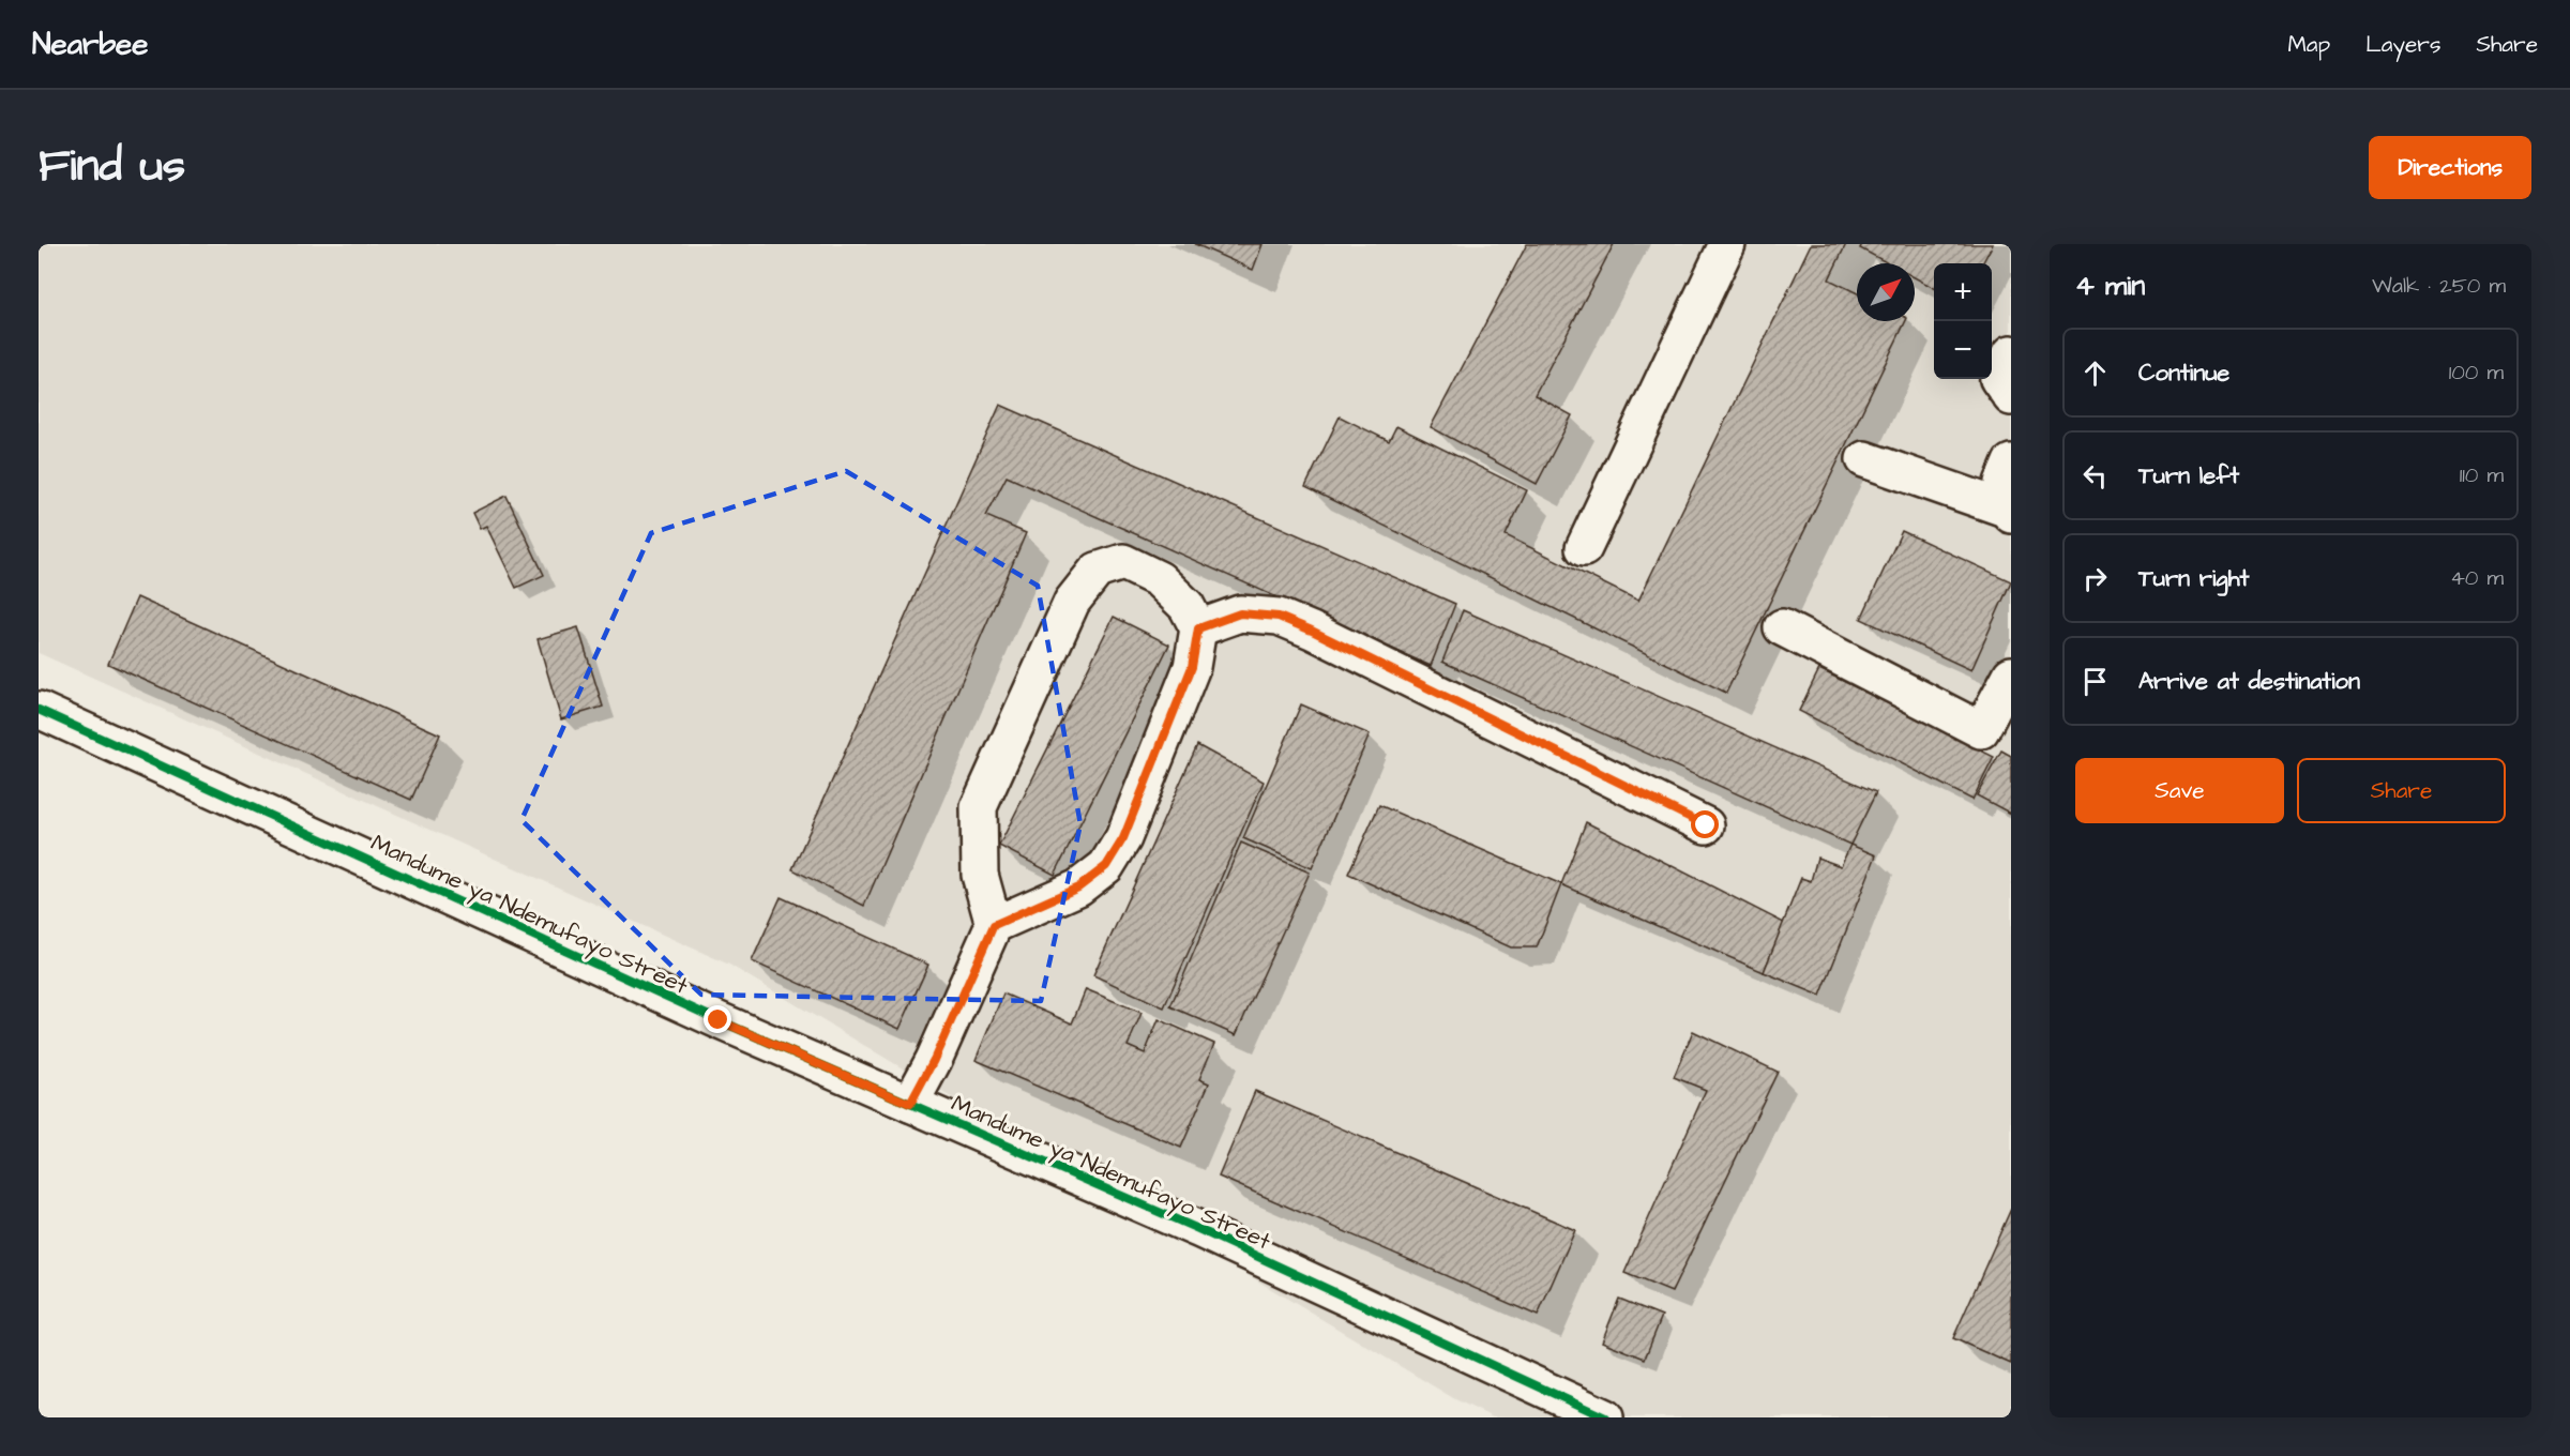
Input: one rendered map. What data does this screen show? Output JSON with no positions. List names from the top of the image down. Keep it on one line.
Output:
{"streets":{"street":["Mandume ya Ndemufayo Street"]},"north":"top right","page":{"header":"Nearbee","nav":["Map","Layers","Share"],"title":"Find us","buttons":["Directions",["Save","Share"]],"heading":["4 min","Walk · 250 m"],"map_buttons":["+","−"],"list":[["Continue","100 m"],["Turn left","110 m"],["Turn right","40 m"],"Arrive at destination"]}}
